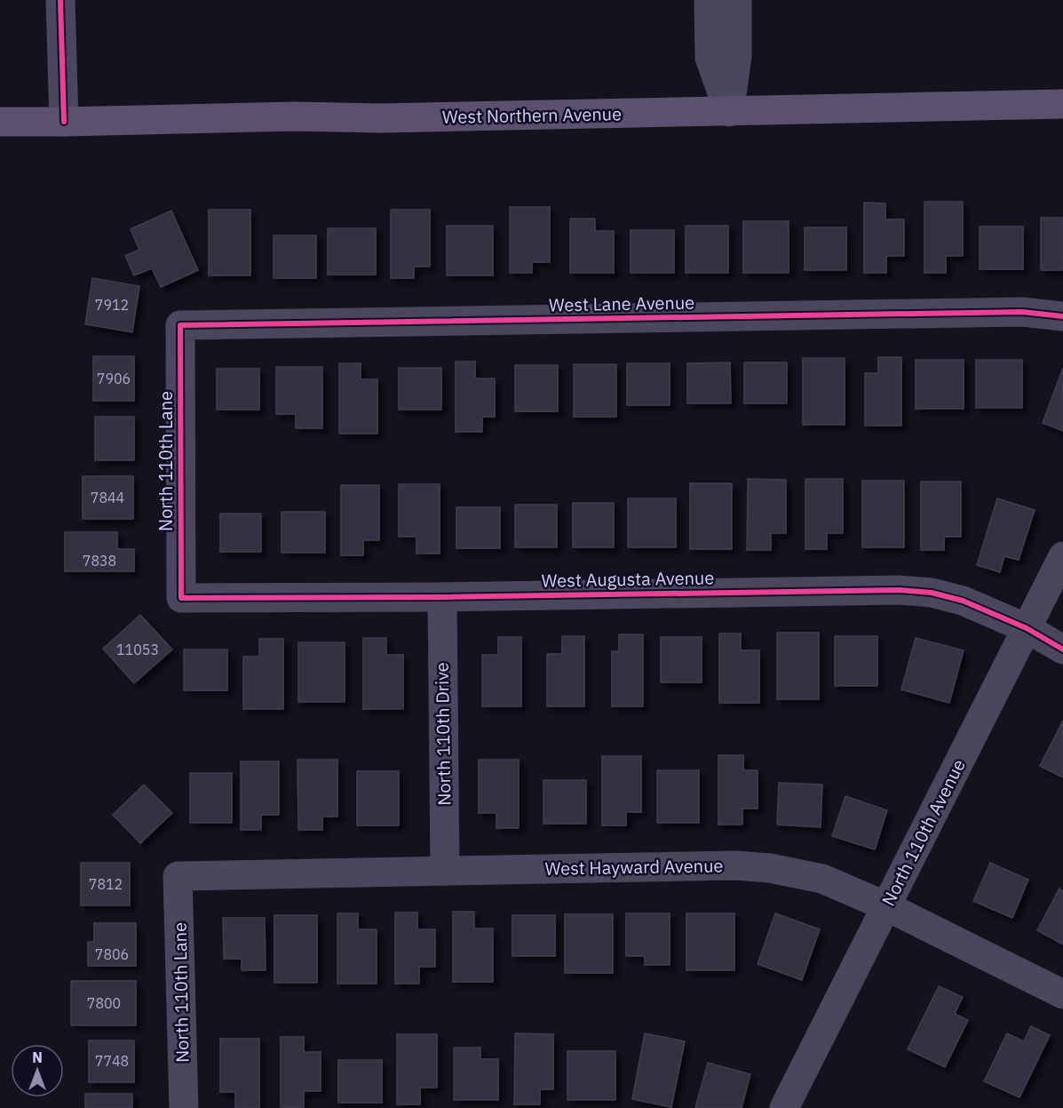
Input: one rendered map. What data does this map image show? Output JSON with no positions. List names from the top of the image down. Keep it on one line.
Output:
{"streets":{"main road":["West Northern Avenue"],"street":["West Lane Avenue","North 110th Lane","West Augusta Avenue","North 110th Drive","North 110th Avenue","West Hayward Avenue"]},"crossings":[["West Lane Avenue","North 110th Lane"],["North 110th Lane","West Augusta Avenue"],["North 110th Lane","West Hayward Avenue"],["West Augusta Avenue","North 110th Drive"],["West Augusta Avenue","North 110th Avenue"],["North 110th Drive","West Hayward Avenue"],["North 110th Avenue","West Hayward Avenue"]],"house_numbers":["7912","7906","7844","7838","11053","7812","7806","7800","7748"],"north":"top"}
